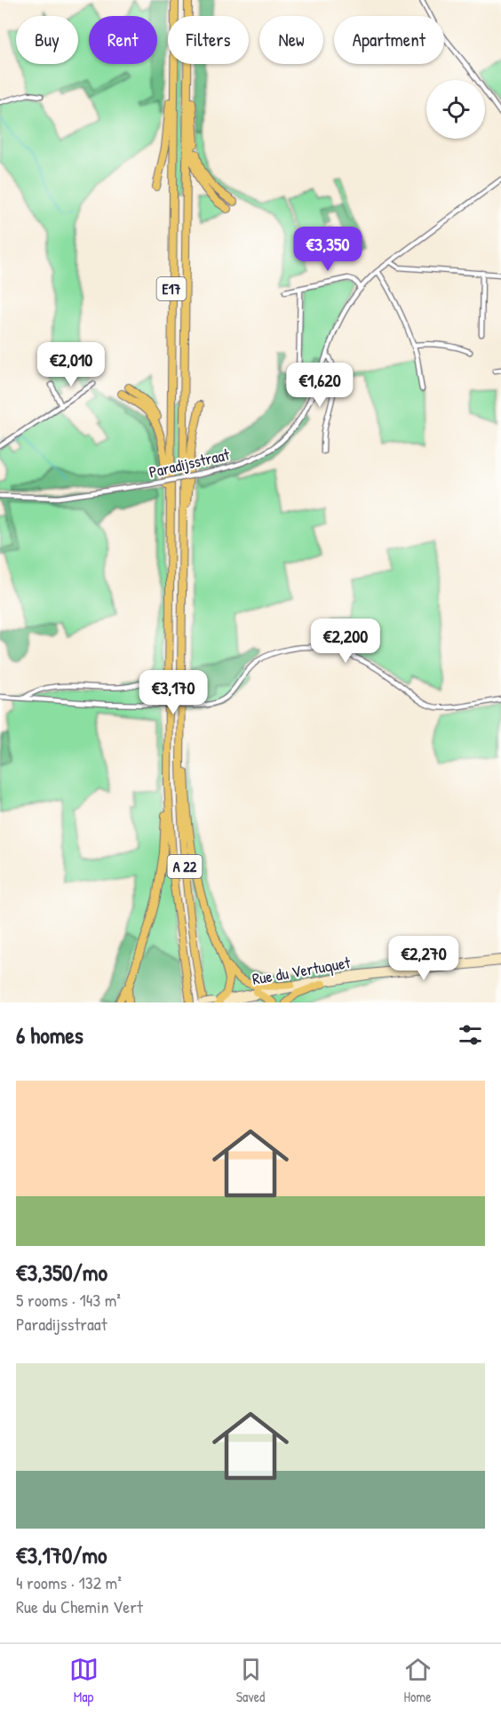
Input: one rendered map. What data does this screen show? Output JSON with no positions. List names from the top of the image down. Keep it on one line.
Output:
{"streets":{"highway":["E17","A 22"],"street":["Paradijsstraat","Rue du Vertuquet"]},"crossings":[["E17","A 22"],["A 22","Rue du Vertuquet"]],"page":{"chip":["Buy","Rent","Filters","New","Apartment"],"price":["€3,350","€2,010","€1,620","€2,200","€3,170","€2,270"],"heading":"6 homes","list":[{"name":"€3,350/mo","note":"5 rooms · 143 m² · Paradijsstraat"},{"name":"€3,170/mo","note":"4 rooms · 132 m² · Rue du Chemin Vert"}],"tabs":["Map","Saved","Home"]}}
